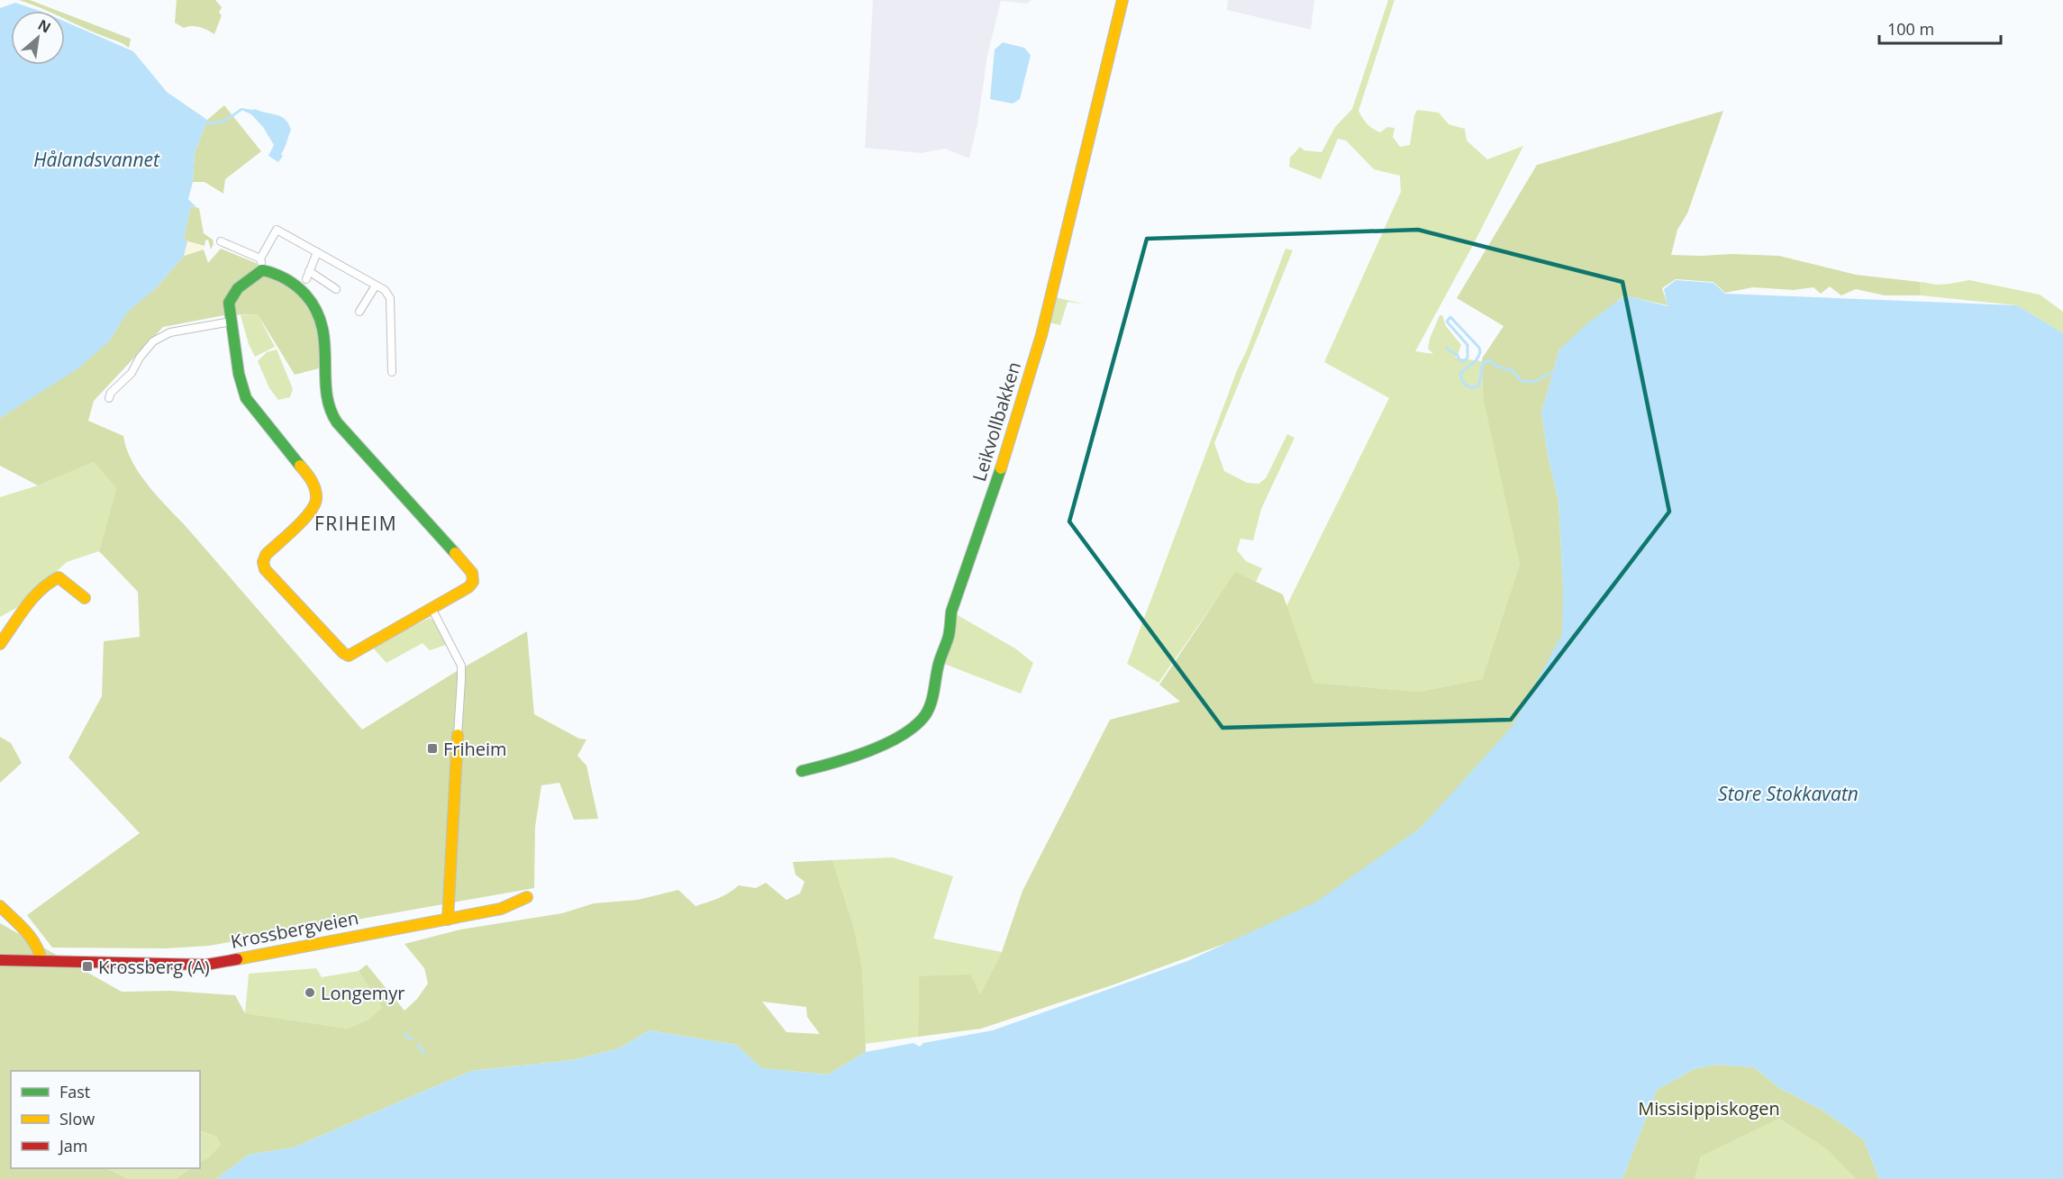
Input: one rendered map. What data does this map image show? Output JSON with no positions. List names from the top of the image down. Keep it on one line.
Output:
{"streets":{"street":["Leikvollbakken","Krossbergveien"]},"districts":["FRIHEIM"],"water":["Hålandsvannet","Store Stokkavatn"],"parks":["Missisippiskogen"],"places":{"transit":["Friheim","Krossberg (A)"],"other":["Longemyr"]},"legend":["Fast","Slow","Jam"],"scale_bar":"100 m","north":"top right"}
